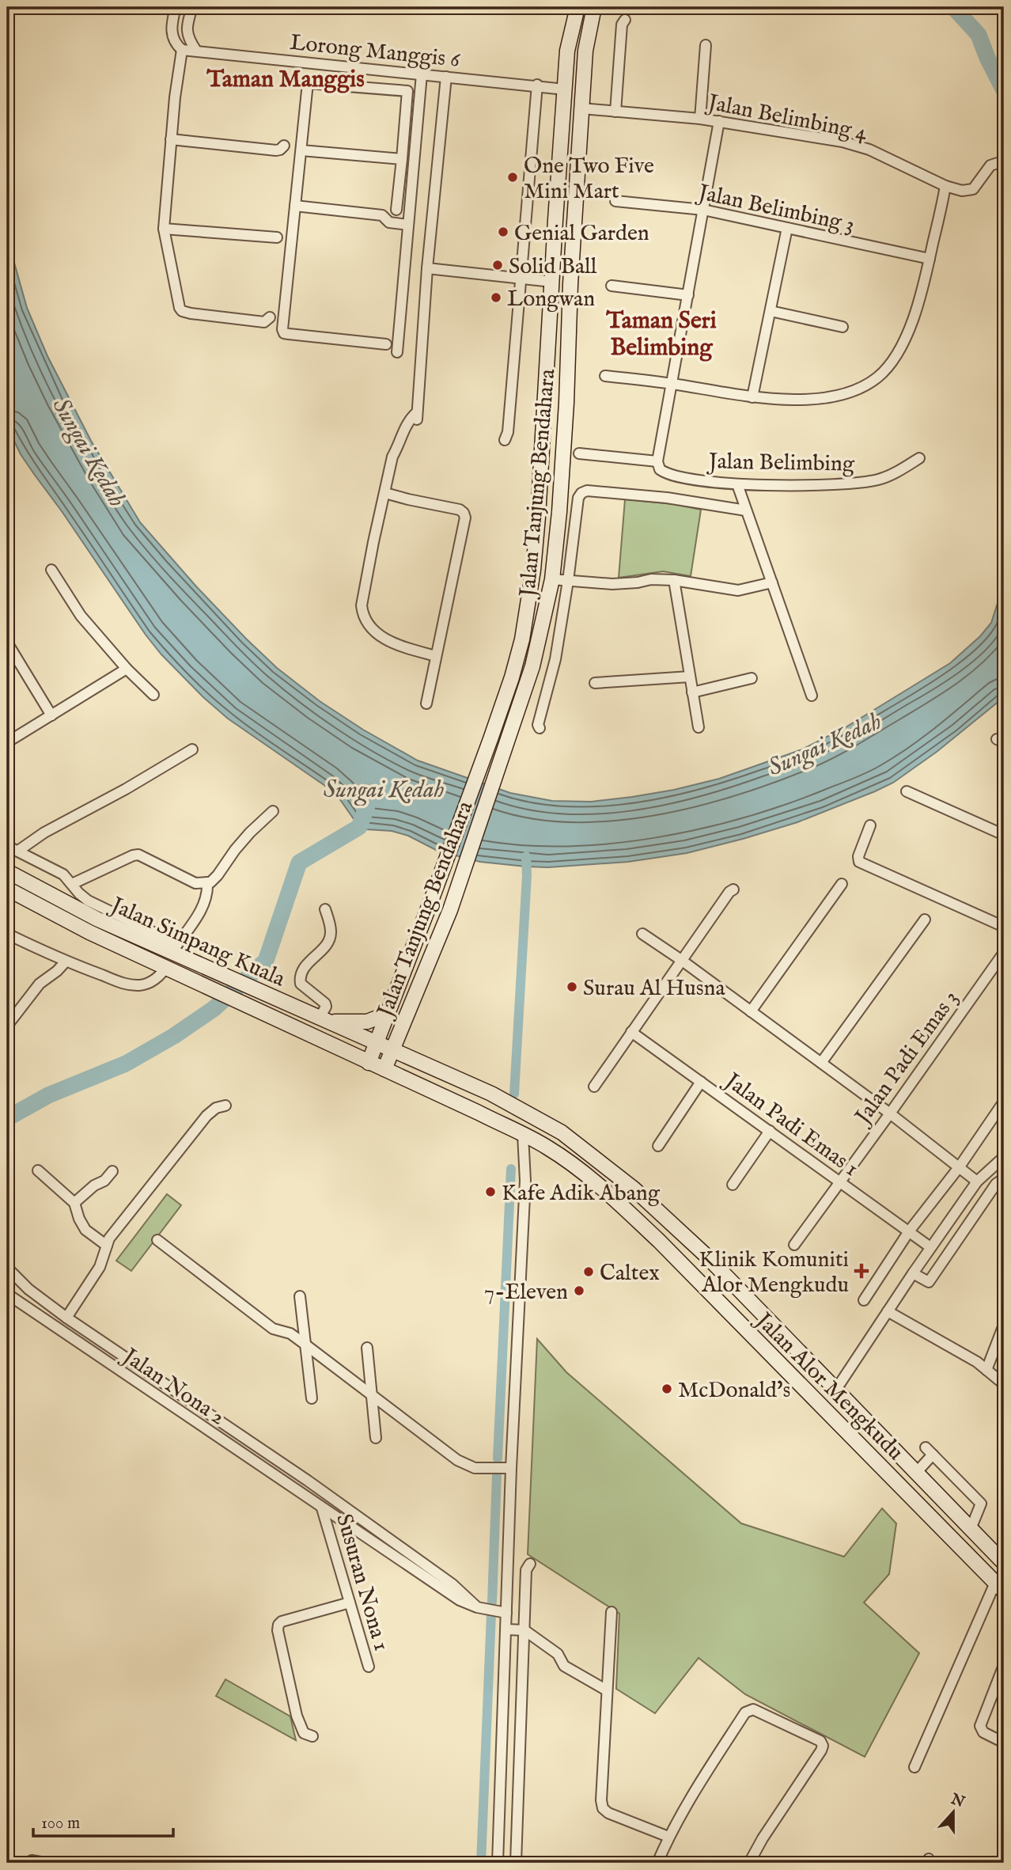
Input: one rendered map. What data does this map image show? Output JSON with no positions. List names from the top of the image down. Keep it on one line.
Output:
{"streets":{"main road":["Jalan Tanjung Bendahara","Jalan Simpang Kuala","Jalan Alor Mengkudu"],"street":["Lorong Manggis 6","Jalan Belimbing 4","Jalan Belimbing 3","Jalan Belimbing","Jalan Padi Emas 3","Jalan Padi Emas 1","Jalan Nona 2","Susuran Nona 1"]},"crossings":[["Lorong Manggis 6","Jalan Tanjung Bendahara"],["Jalan Belimbing 4","Jalan Tanjung Bendahara"],["Jalan Tanjung Bendahara","Jalan Simpang Kuala"],["Jalan Tanjung Bendahara","Jalan Alor Mengkudu"],["Jalan Simpang Kuala","Jalan Alor Mengkudu"],["Jalan Padi Emas 3","Jalan Padi Emas 1"],["Jalan Nona 2","Susuran Nona 1"]],"districts":["Taman Manggis","Taman Seri Belimbing"],"water":["Sungai Kedah"],"places":{"other":["One Two Five Mini Mart","Genial Garden","Solid Ball","Longwan","Surau Al Husna","Kafe Adik Abang","Caltex","7-Eleven","McDonald's"],"health":["Klinik Komuniti Alor Mengkudu"]},"scale_bar":"100 m","north":"top"}
